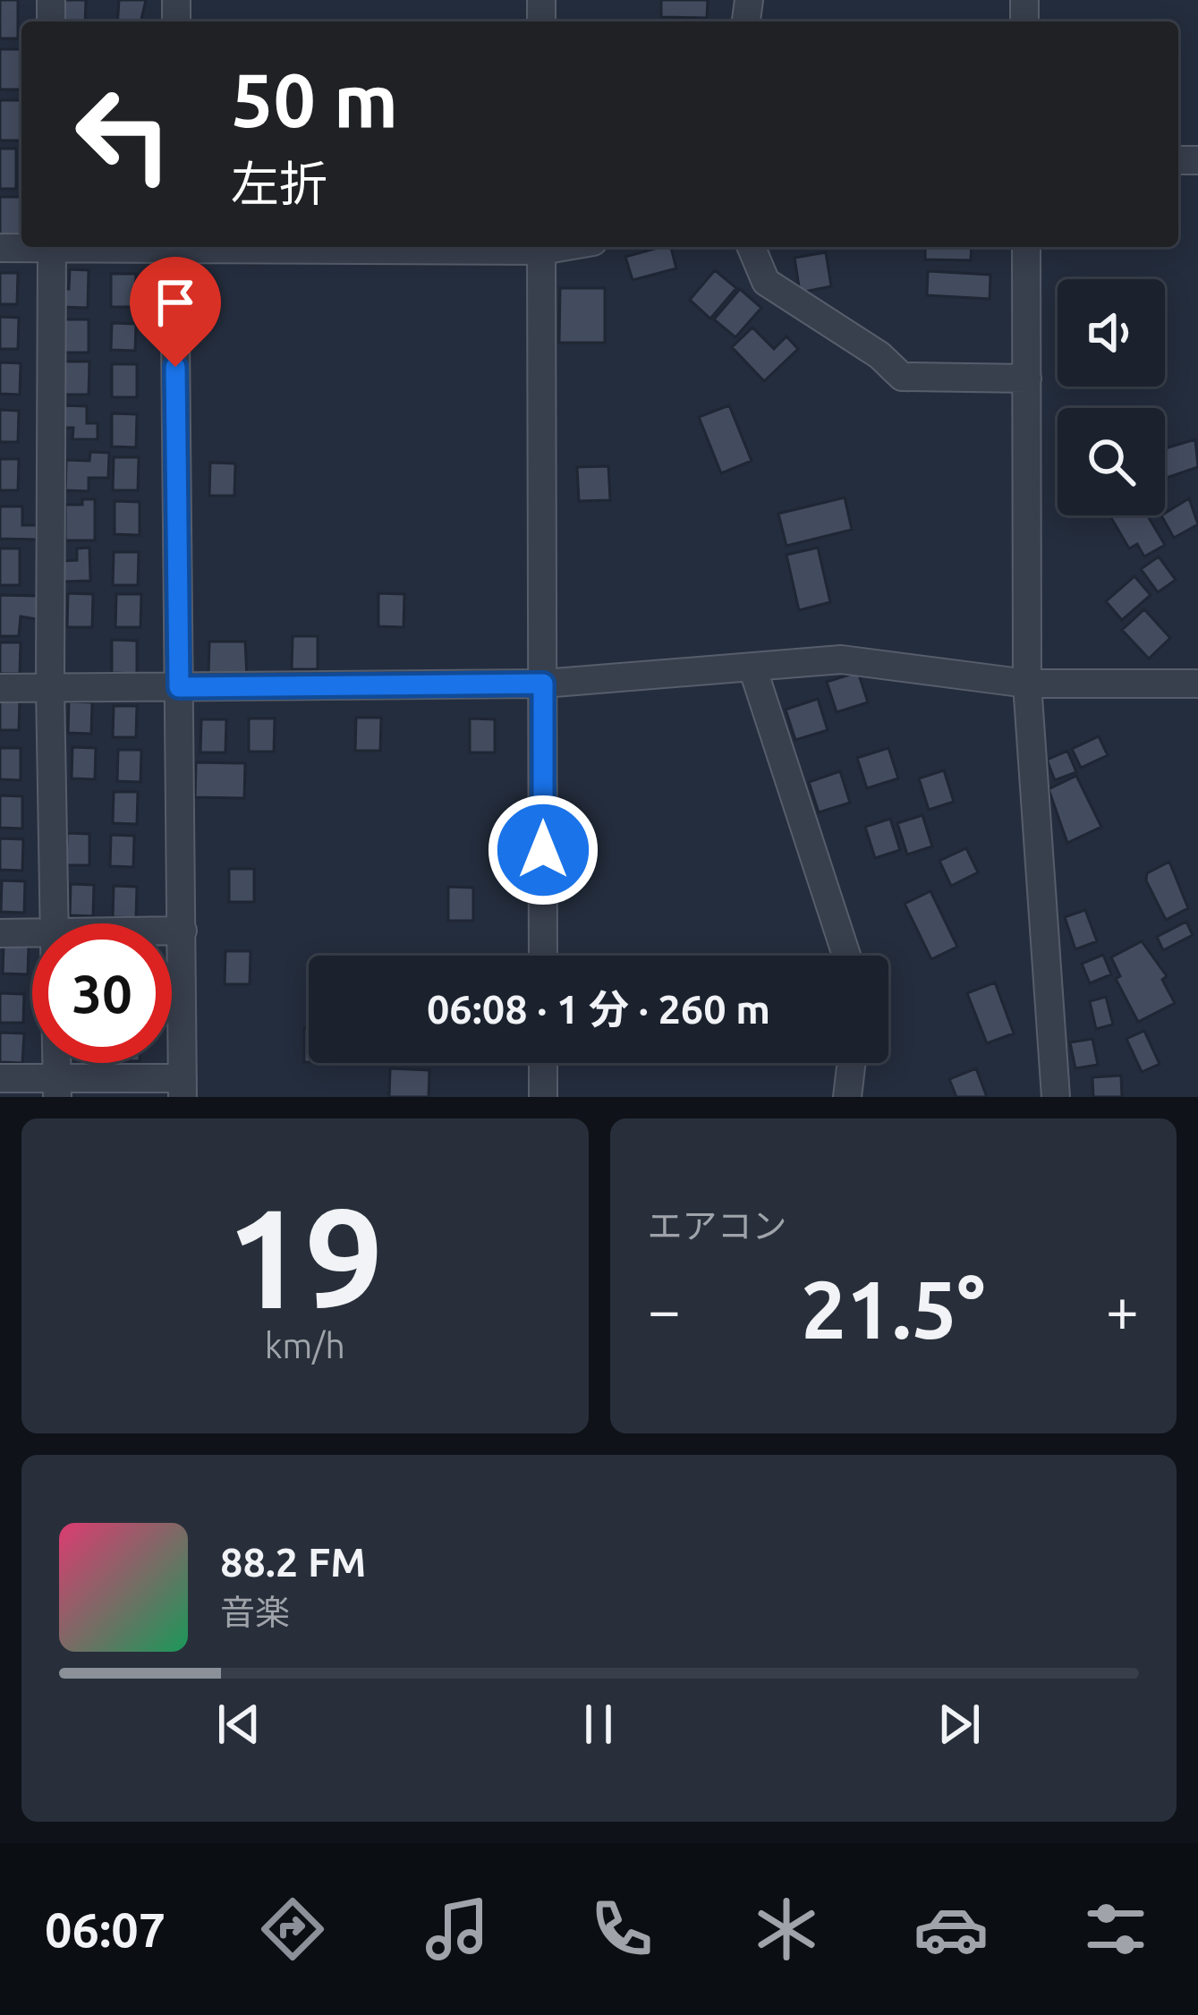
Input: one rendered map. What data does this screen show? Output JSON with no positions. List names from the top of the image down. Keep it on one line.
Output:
{"page":{"turn":["50 m","左折"],"limit":"30","trip":"06:08 · 1 分 · 260 m","tile":[["19","km/h"],"エアコン"],"heat":["−","21.5°","+"],"song":["88.2 FM","音楽"],"tabs":"06:07"}}
